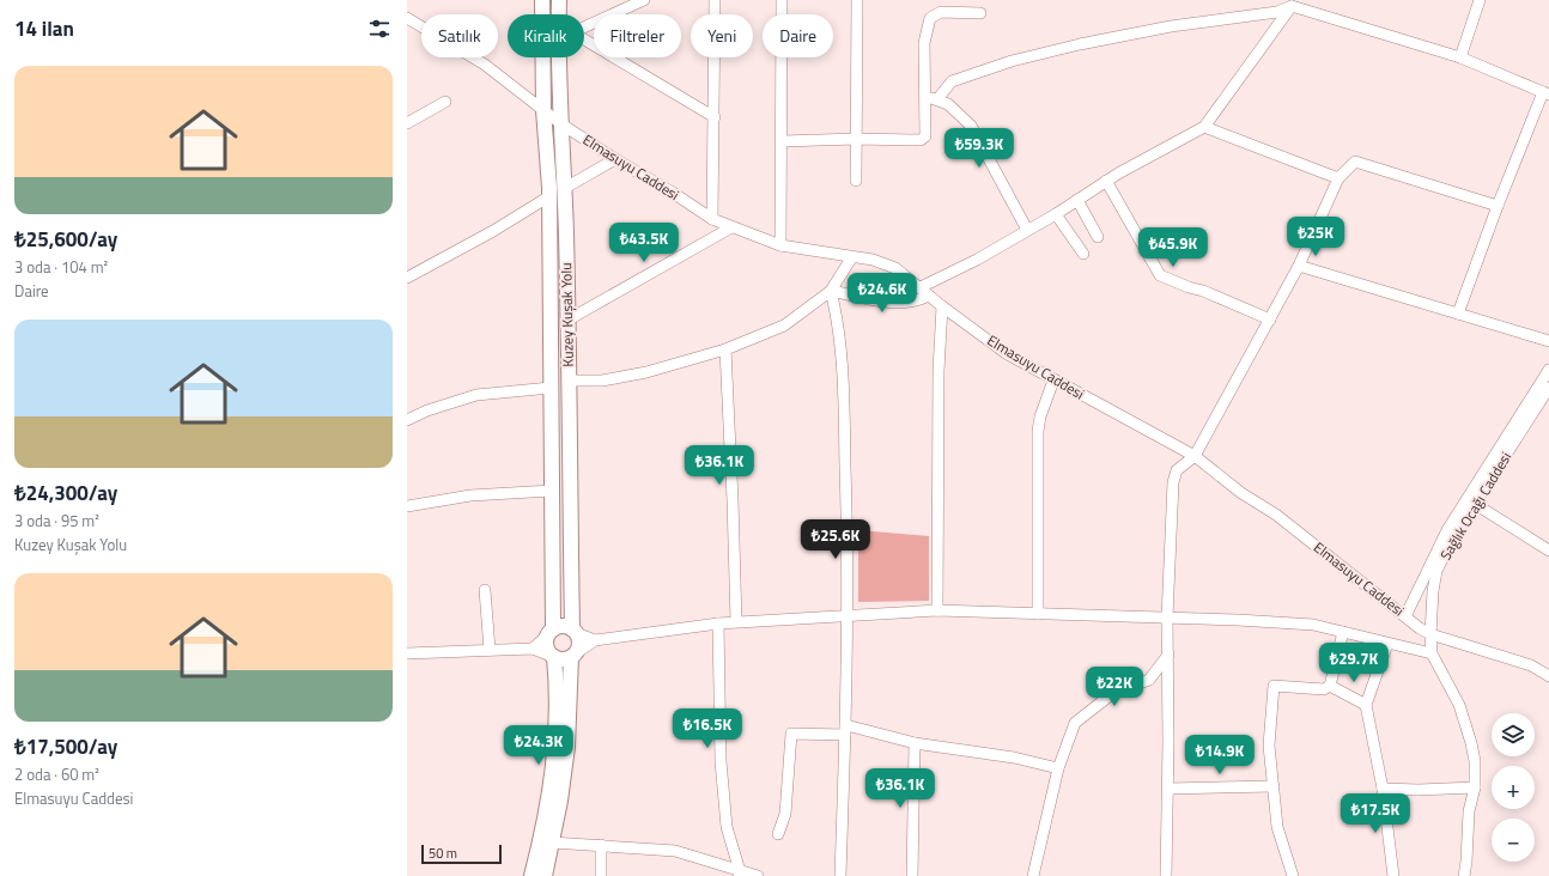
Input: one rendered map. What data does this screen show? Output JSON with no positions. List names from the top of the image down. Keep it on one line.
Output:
{"streets":{"main road":["Kuzey Kuşak Yolu"],"street":["Elmasuyu Caddesi","Sağlık Ocağı Caddesi"]},"crossings":[["Elmasuyu Caddesi","Kuzey Kuşak Yolu"],["Elmasuyu Caddesi","Sağlık Ocağı Caddesi"]],"scale_bar":"50 m","page":{"heading":"14 ilan","chip":["Satılık","Kiralık","Filtreler","Yeni","Daire"],"list":[{"name":"₺25,600/ay","note":"3 oda · 104 m² · Daire"},{"name":"₺24,300/ay","note":"3 oda · 95 m² · Kuzey Kuşak Yolu"},{"name":"₺17,500/ay","note":"2 oda · 60 m² · Elmasuyu Caddesi"}],"price":["₺59.3K","₺25K","₺43.5K","₺45.9K","₺24.6K","₺36.1K","₺25.6K","₺29.7K","₺22K","₺16.5K","₺24.3K","₺14.9K","₺36.1K","₺17.5K"],"map_buttons":["+","−"],"scale":"50 m"}}
